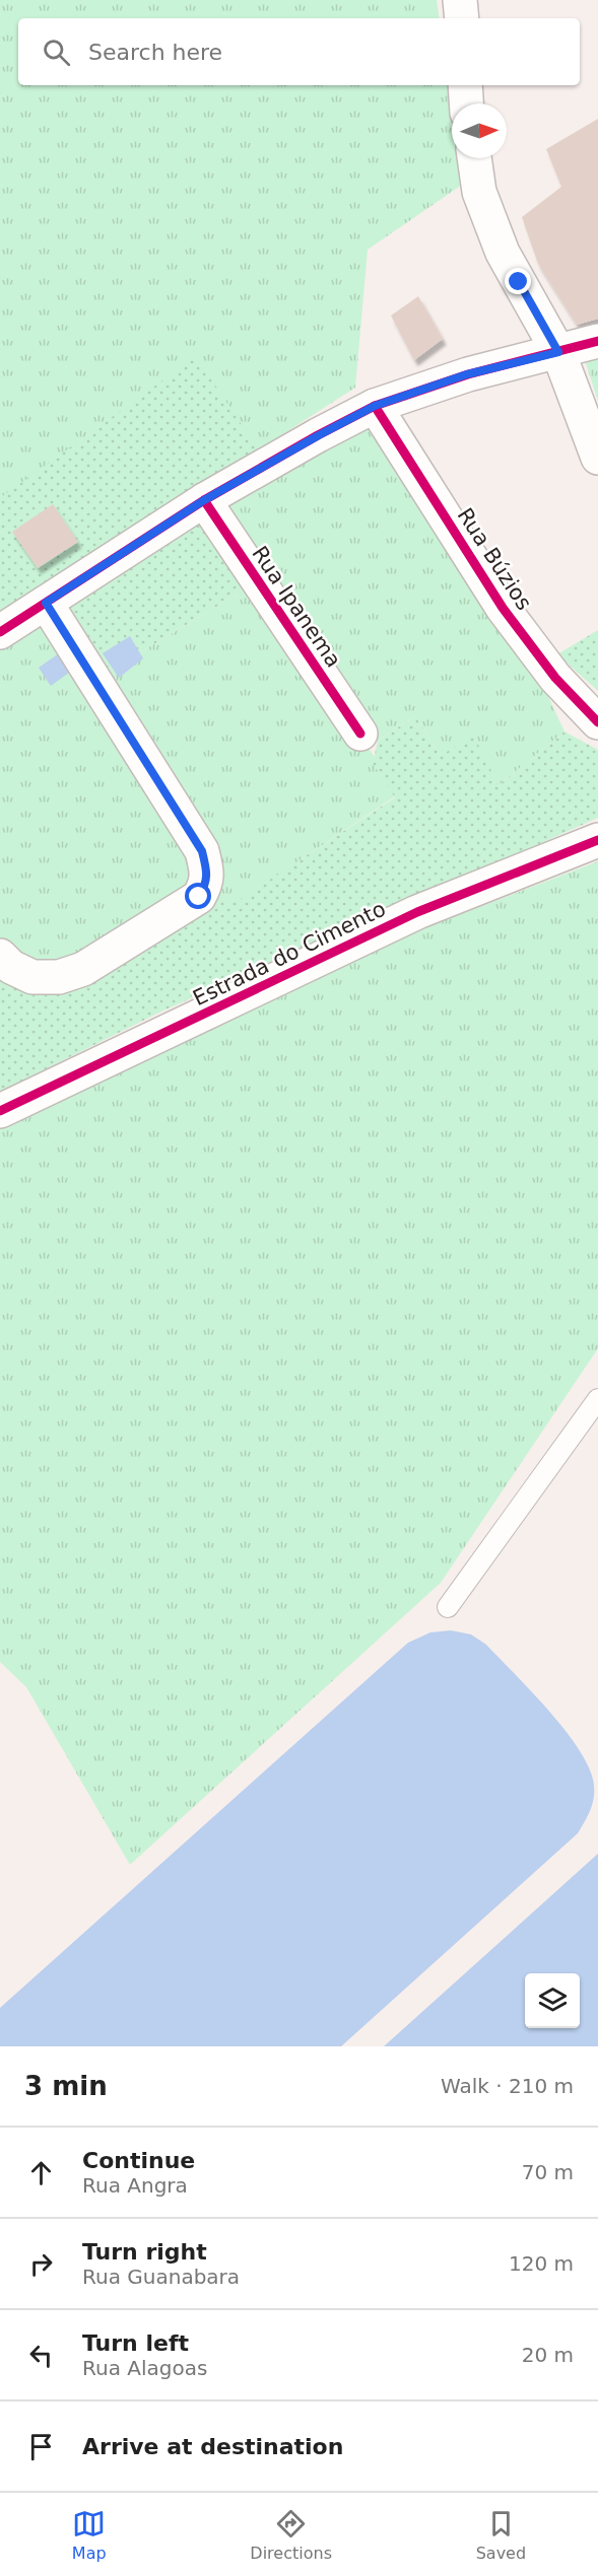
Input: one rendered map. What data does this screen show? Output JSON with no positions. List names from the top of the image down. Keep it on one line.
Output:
{"streets":{"street":["Rua Búzios","Rua Ipanema","Estrada do Cimento"]},"north":"right","page":{"search":"Search here","heading":["3 min","Walk · 210 m"],"list":[["Continue","Rua Angra","70 m"],["Turn right","Rua Guanabara","120 m"],["Turn left","Rua Alagoas","20 m"],"Arrive at destination"],"nav":["Map","Directions","Saved"]}}
